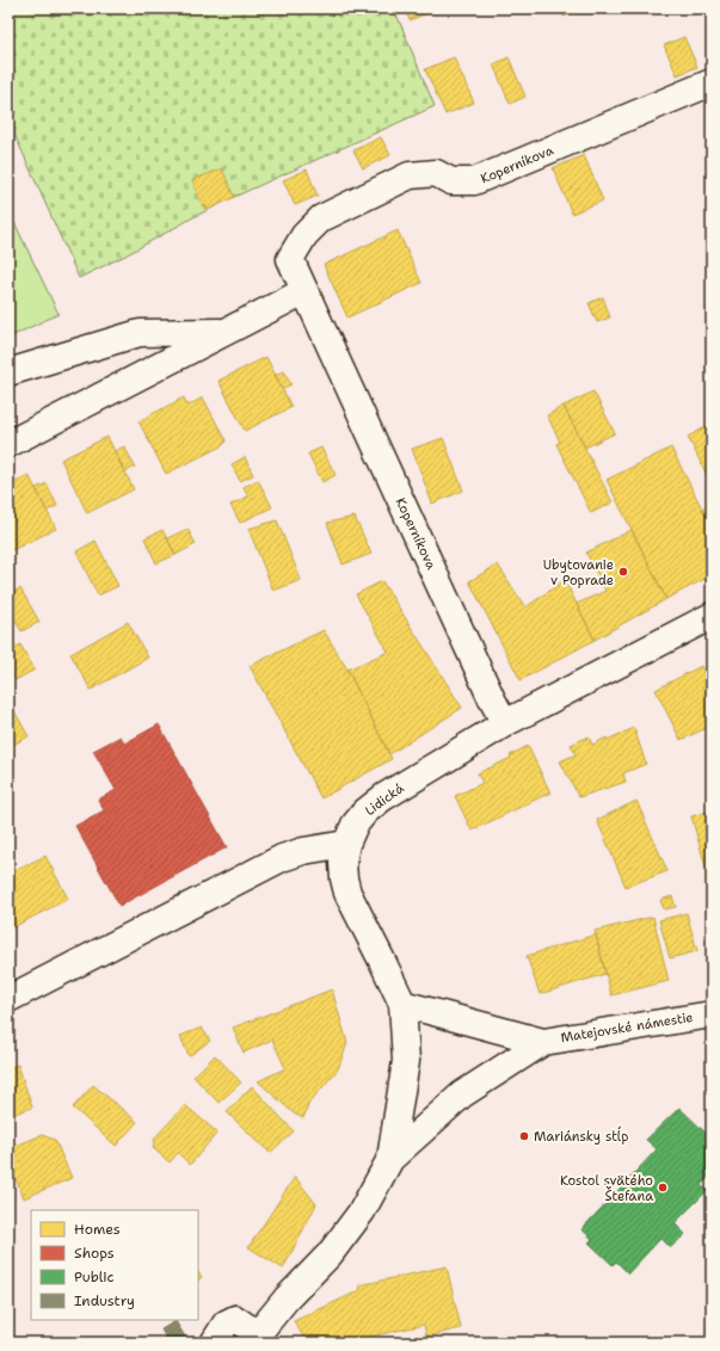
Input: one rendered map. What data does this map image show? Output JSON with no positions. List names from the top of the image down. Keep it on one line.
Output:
{"streets":{"street":["Koperníkova","Lidická","Matejovské námestie"]},"crossings":[["Koperníkova","Lidická"],["Lidická","Matejovské námestie"]],"places":["Ubytovanie v Poprade","Mariánsky stĺp","Kostol svätého Štefana"],"legend":["Homes","Shops","Public","Industry"]}
